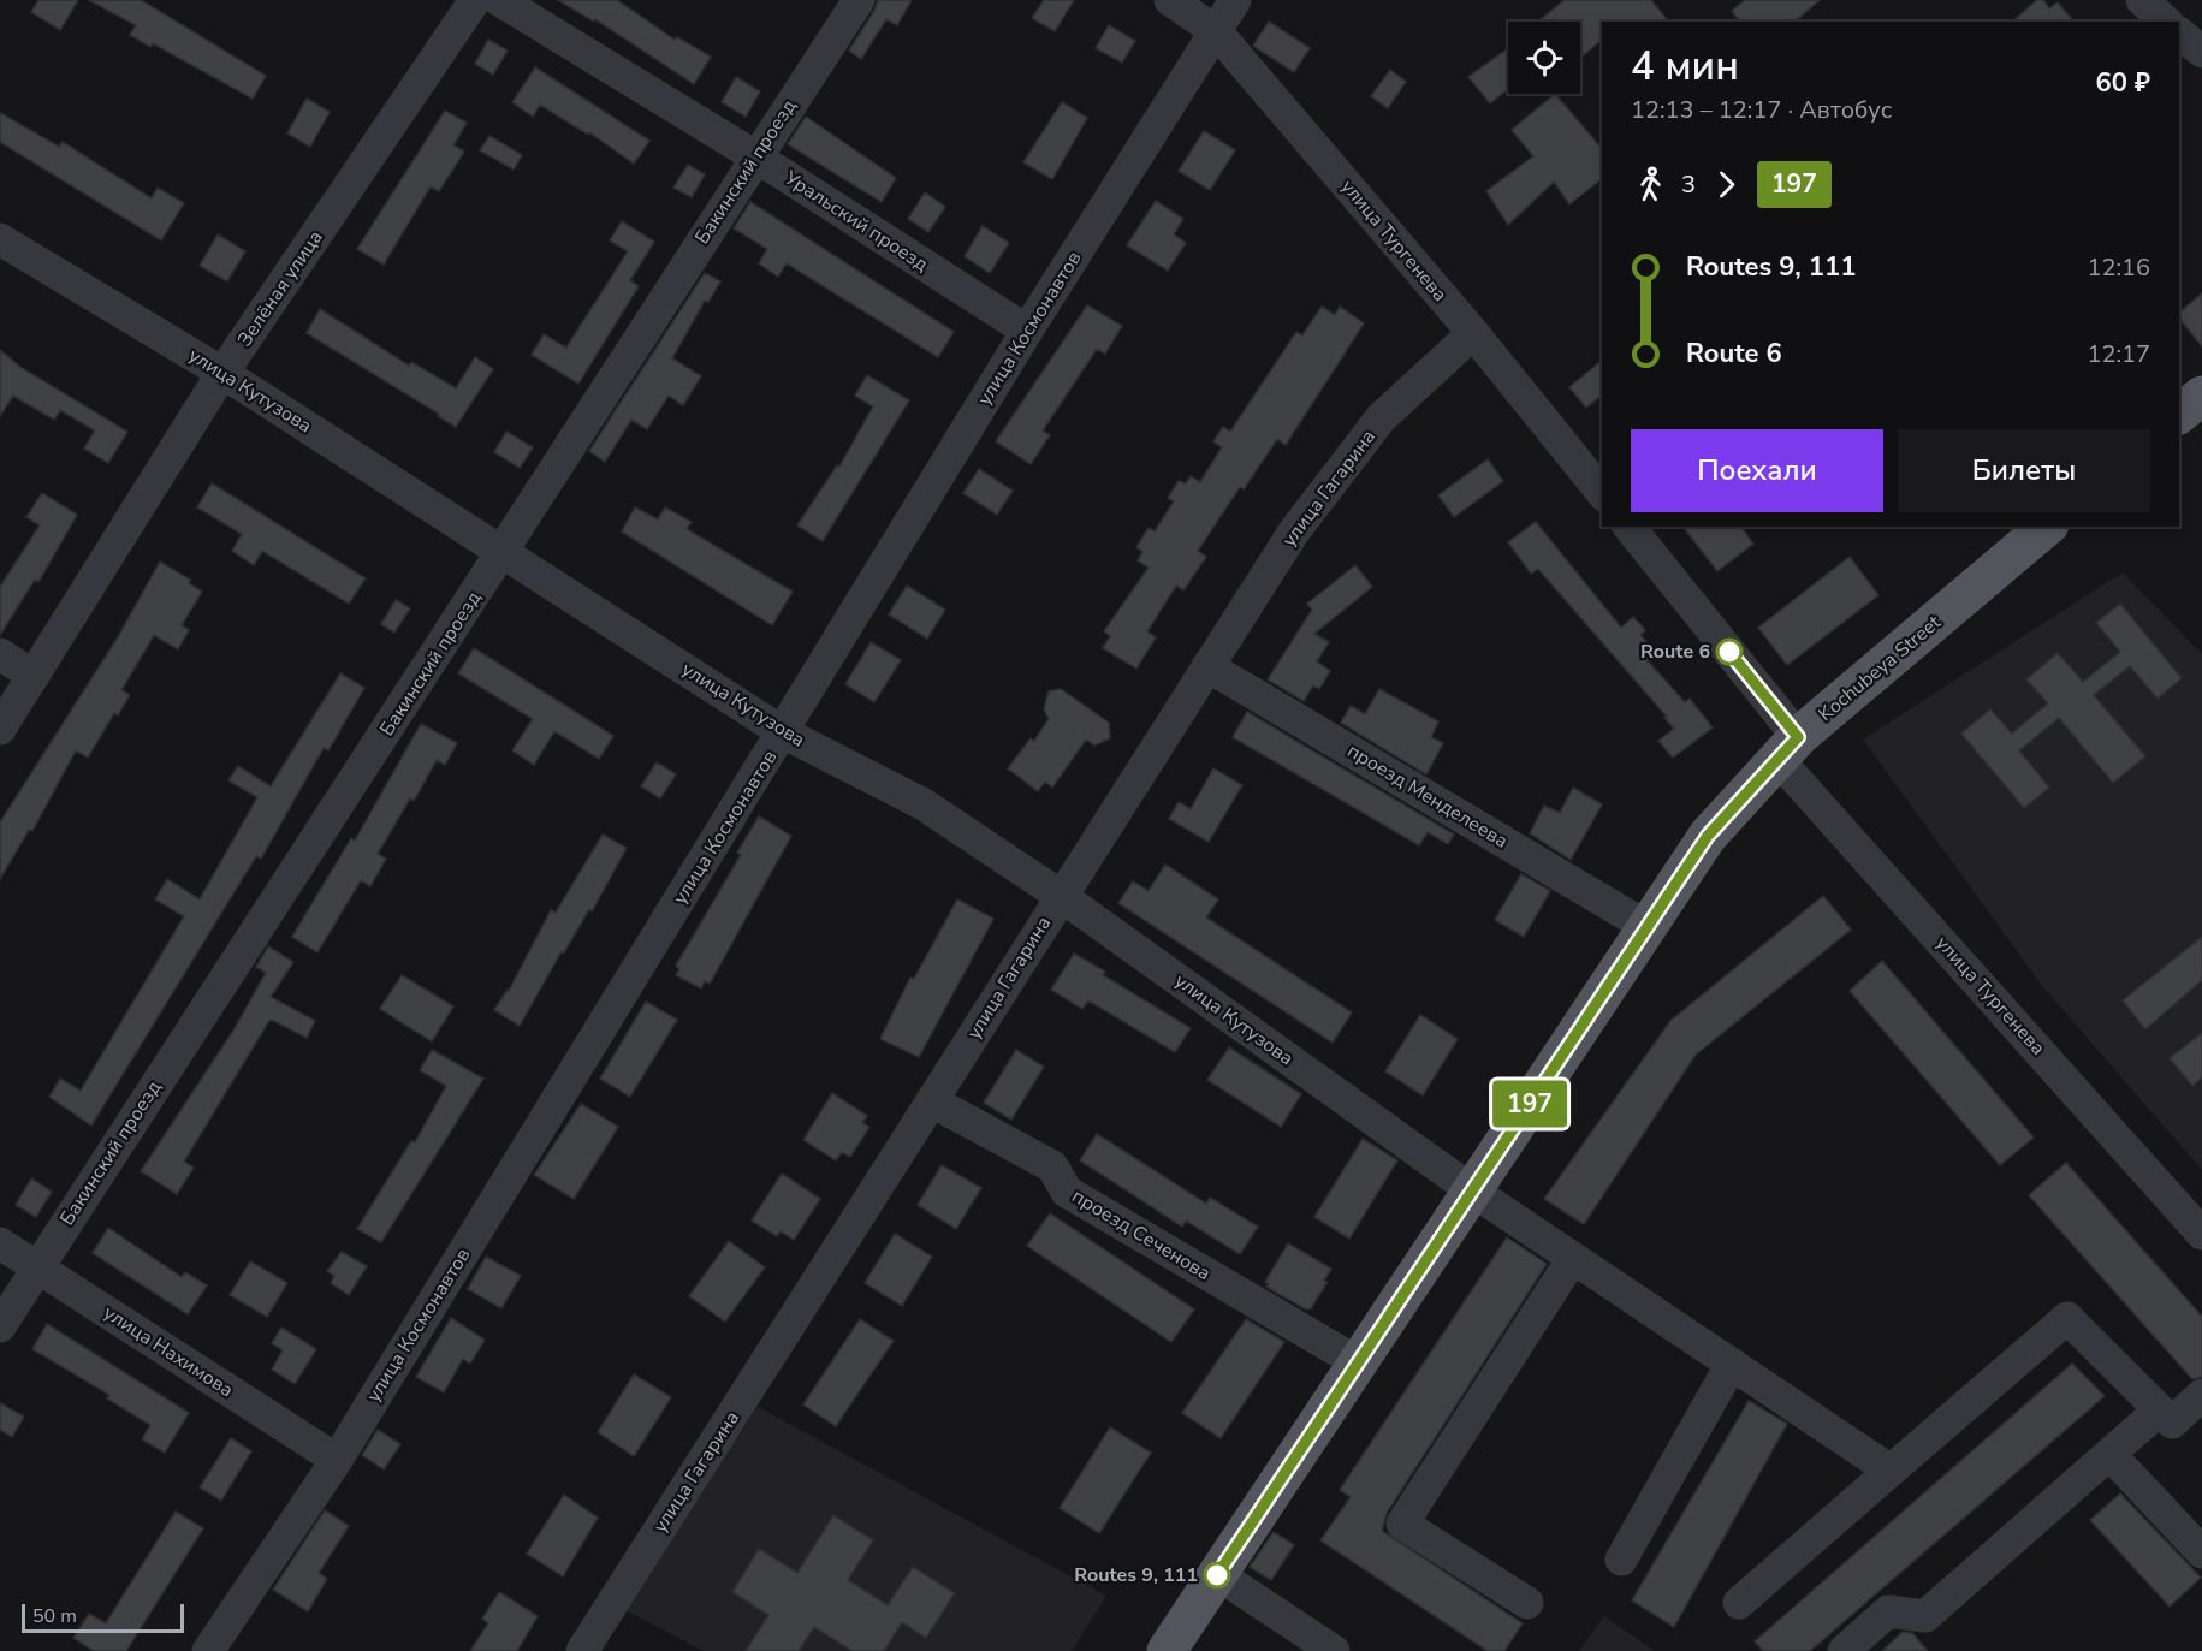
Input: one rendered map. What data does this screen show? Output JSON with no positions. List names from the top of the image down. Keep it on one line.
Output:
{"streets":{"main road":["Kochubeya Street"],"street":["Бакинский проезд","Уральский проезд","улица Тургенева","Зелёная улица","улица Космонавтов","улица Кутузова","улица Гагарина","проезд Менделеева","проезд Сеченова","улица Нахимова"]},"crossings":[["Бакинский проезд","Уральский проезд"],["Бакинский проезд","улица Кутузова"],["Бакинский проезд","улица Нахимова"],["Уральский проезд","улица Космонавтов"],["улица Тургенева","улица Космонавтов"],["улица Тургенева","улица Гагарина"],["улица Тургенева","Kochubeya Street"],["Зелёная улица","улица Кутузова"],["улица Космонавтов","улица Кутузова"],["улица Космонавтов","улица Нахимова"],["улица Кутузова","улица Гагарина"],["улица Кутузова","Kochubeya Street"],["улица Гагарина","проезд Менделеева"],["улица Гагарина","проезд Сеченова"],["Kochubeya Street","проезд Менделеева"],["Kochubeya Street","проезд Сеченова"]],"places":["Route 6","Routes 9, 111"],"lines":["bus line 197"],"scale_bar":"50 m","page":{"on_map":"197","heading":["4 мин","12:13 – 12:17 · Автобус","60 ₽"],"legs":["3","197"],"list":[{"name":"Routes 9, 111","value":"12:16"},{"name":"Route 6","value":"12:17"}],"buttons":["Поехали","Билеты"],"scale":"50 m"}}
